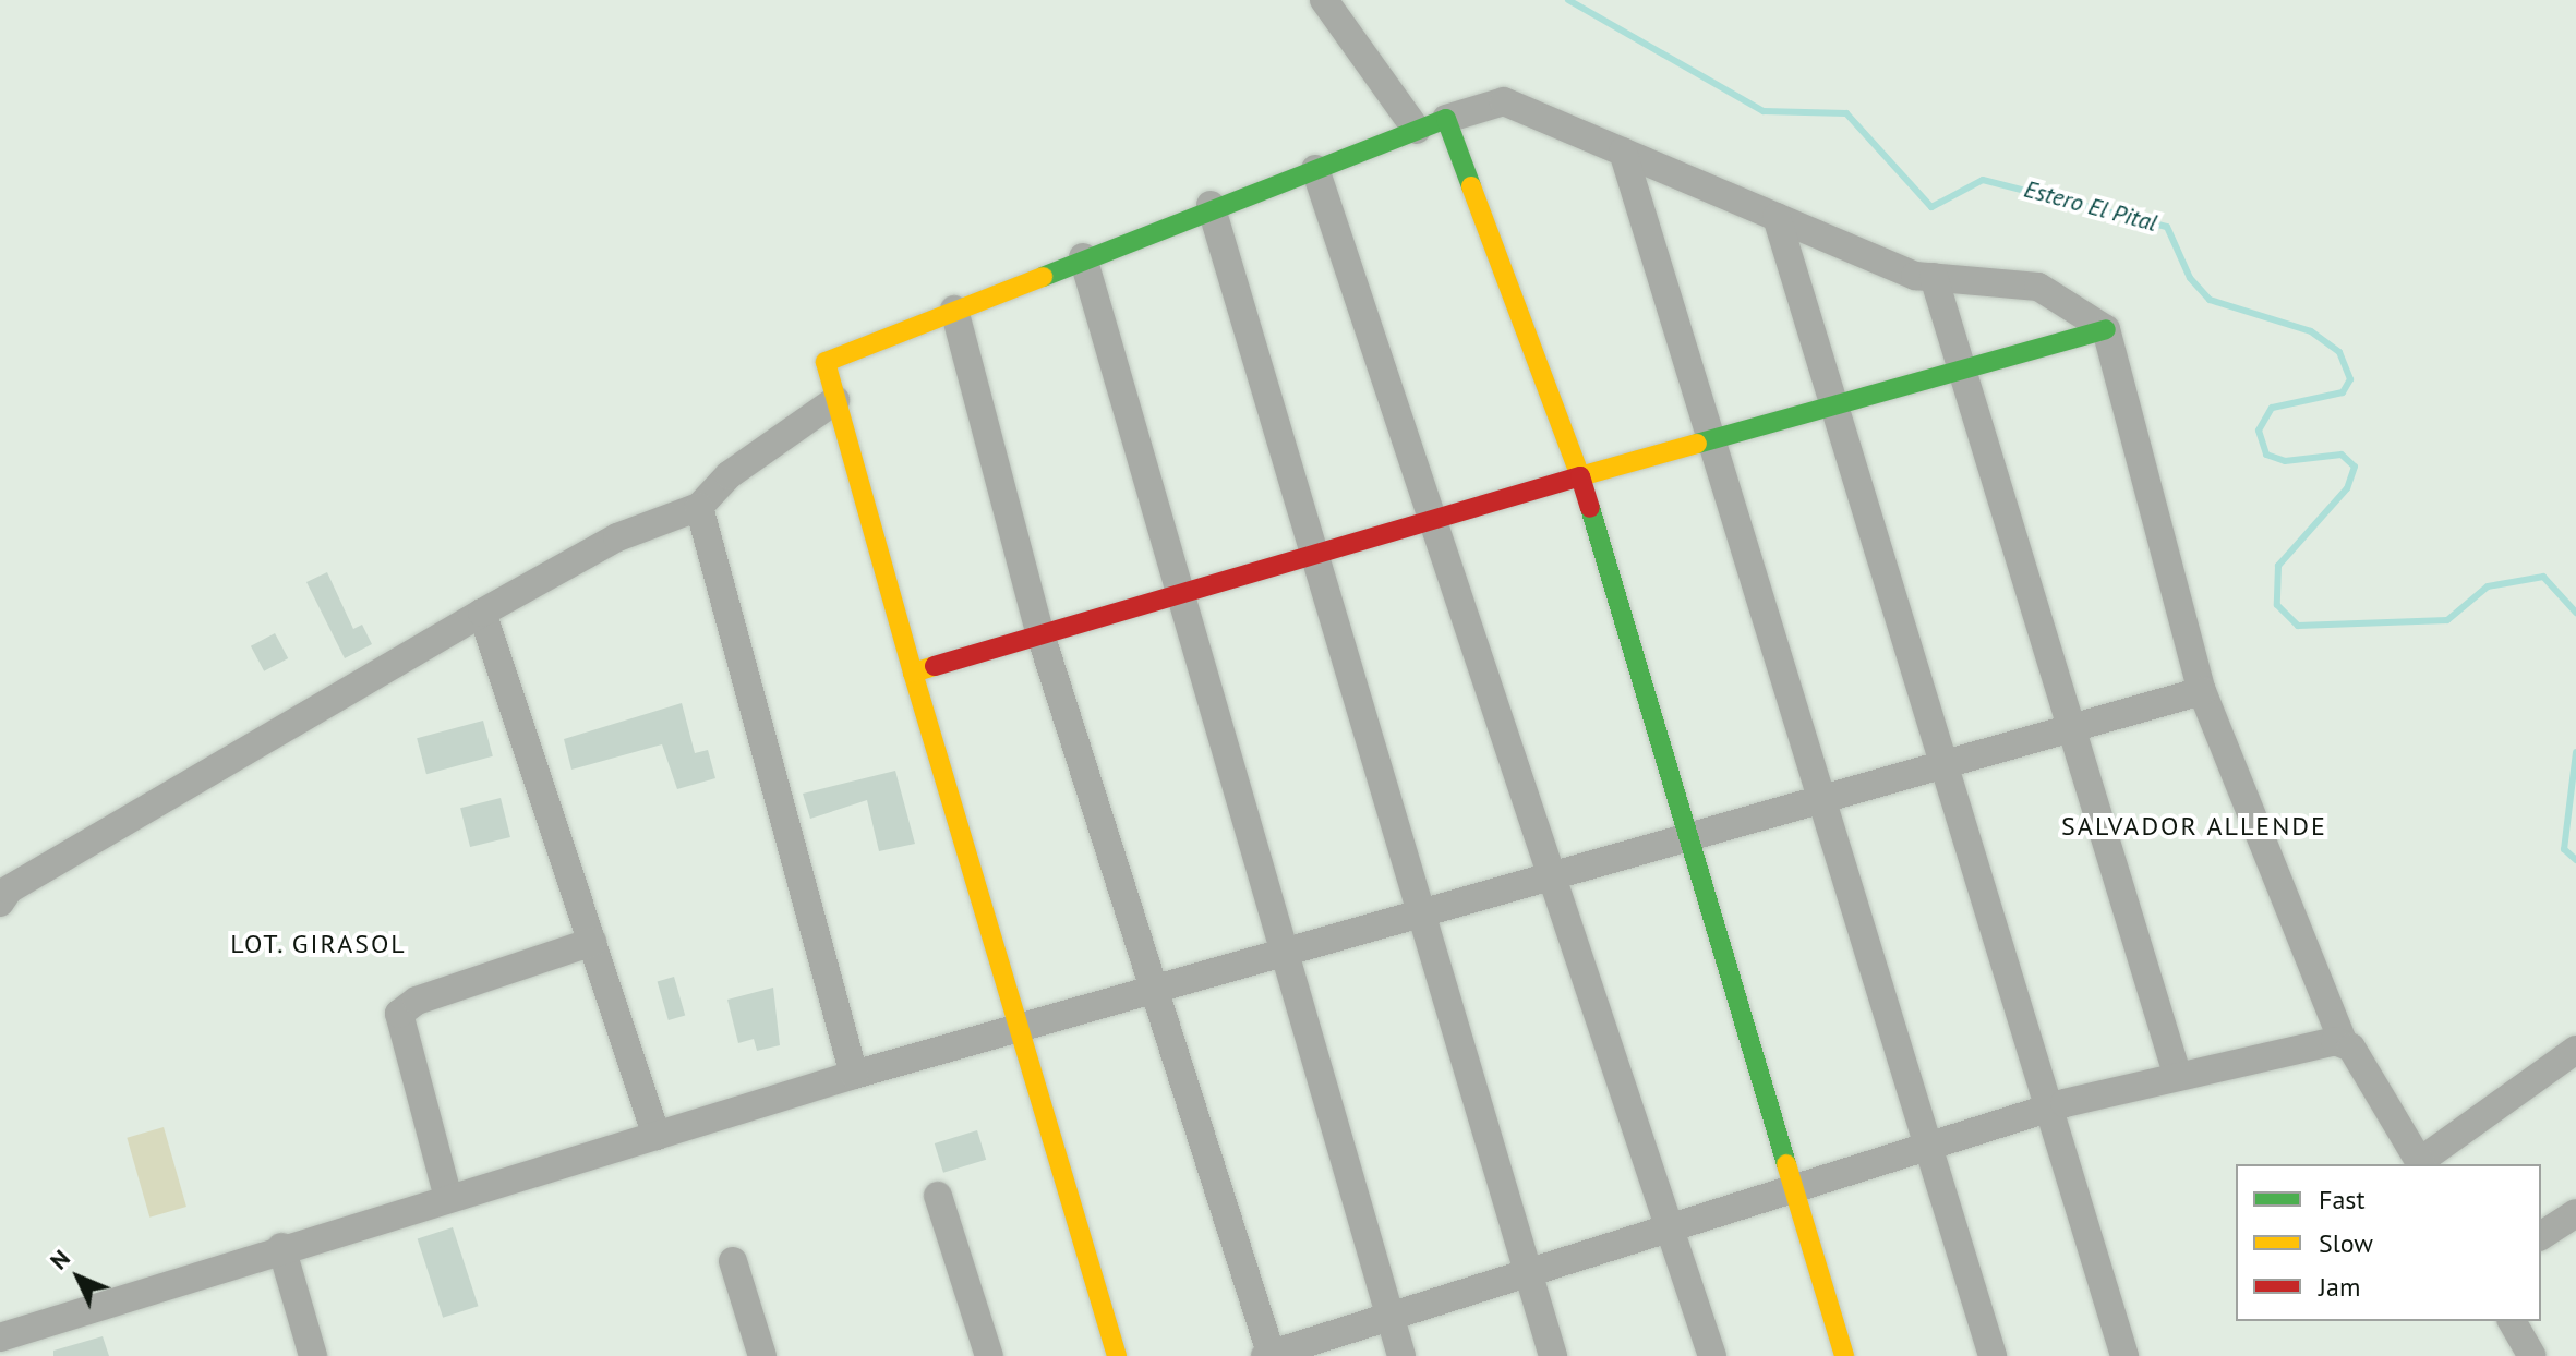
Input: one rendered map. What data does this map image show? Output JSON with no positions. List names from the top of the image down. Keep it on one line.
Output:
{"districts":["SALVADOR ALLENDE","LOT. GIRASOL"],"water":["Estero El Pital"],"legend":["Fast","Slow","Jam"],"north":"top left"}
